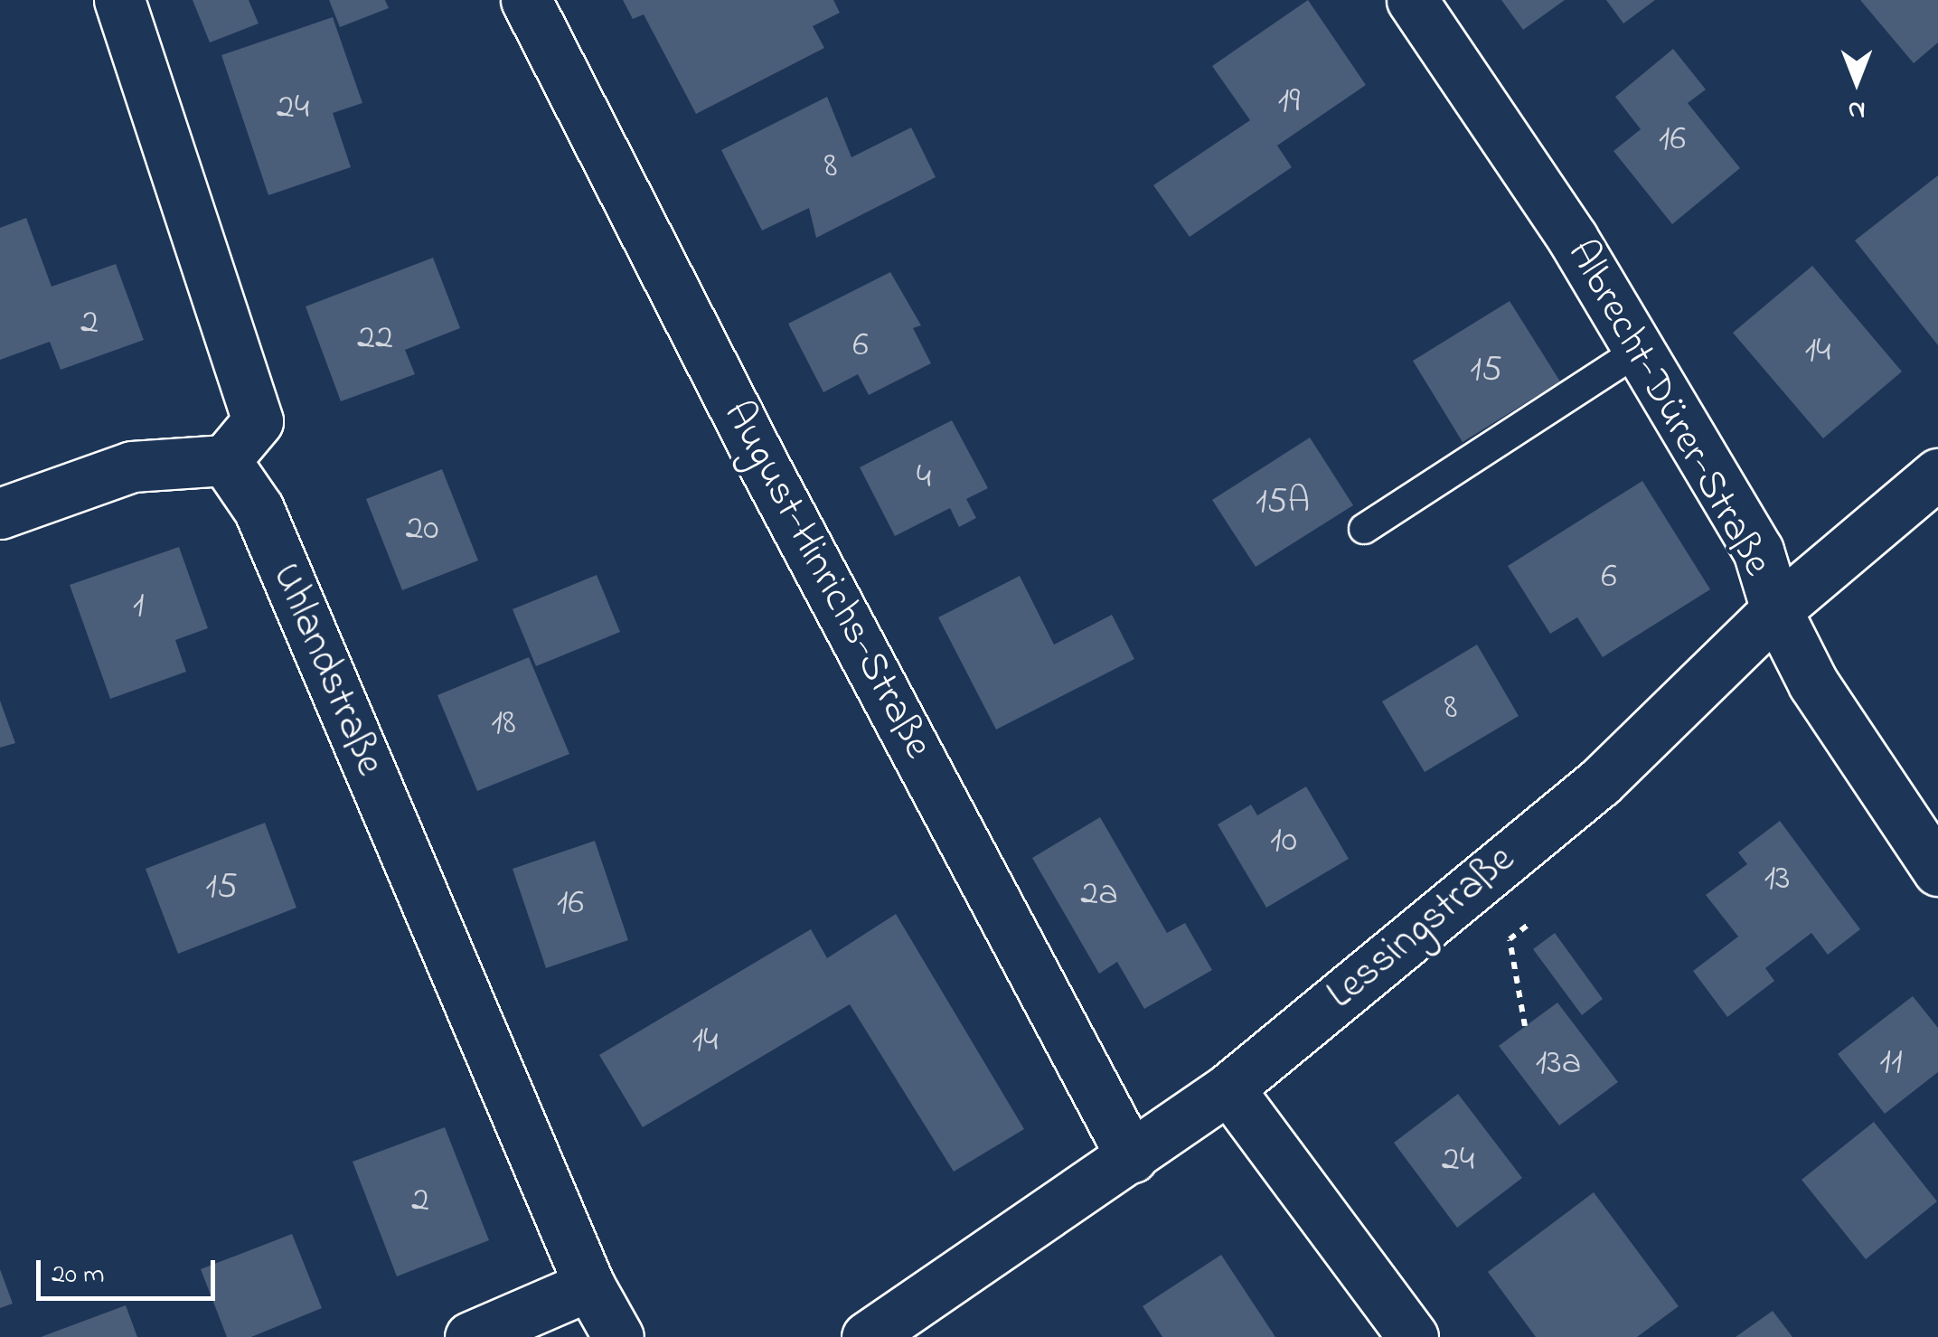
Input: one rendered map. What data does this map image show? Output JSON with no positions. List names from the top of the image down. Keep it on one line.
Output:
{"streets":{"street":["Albrecht-Dürer-Straße","August-Hinrichs-Straße","Uhlandstraße","Lessingstraße"]},"crossings":[["Albrecht-Dürer-Straße","Lessingstraße"],["August-Hinrichs-Straße","Lessingstraße"]],"house_numbers":["19","24","16","8","2","22","6","14","15","4","15A","20","6","1","8","18","10","13","15","2a","16","14","11","13a","24","2"],"scale_bar":"20 m","north":"bottom"}
